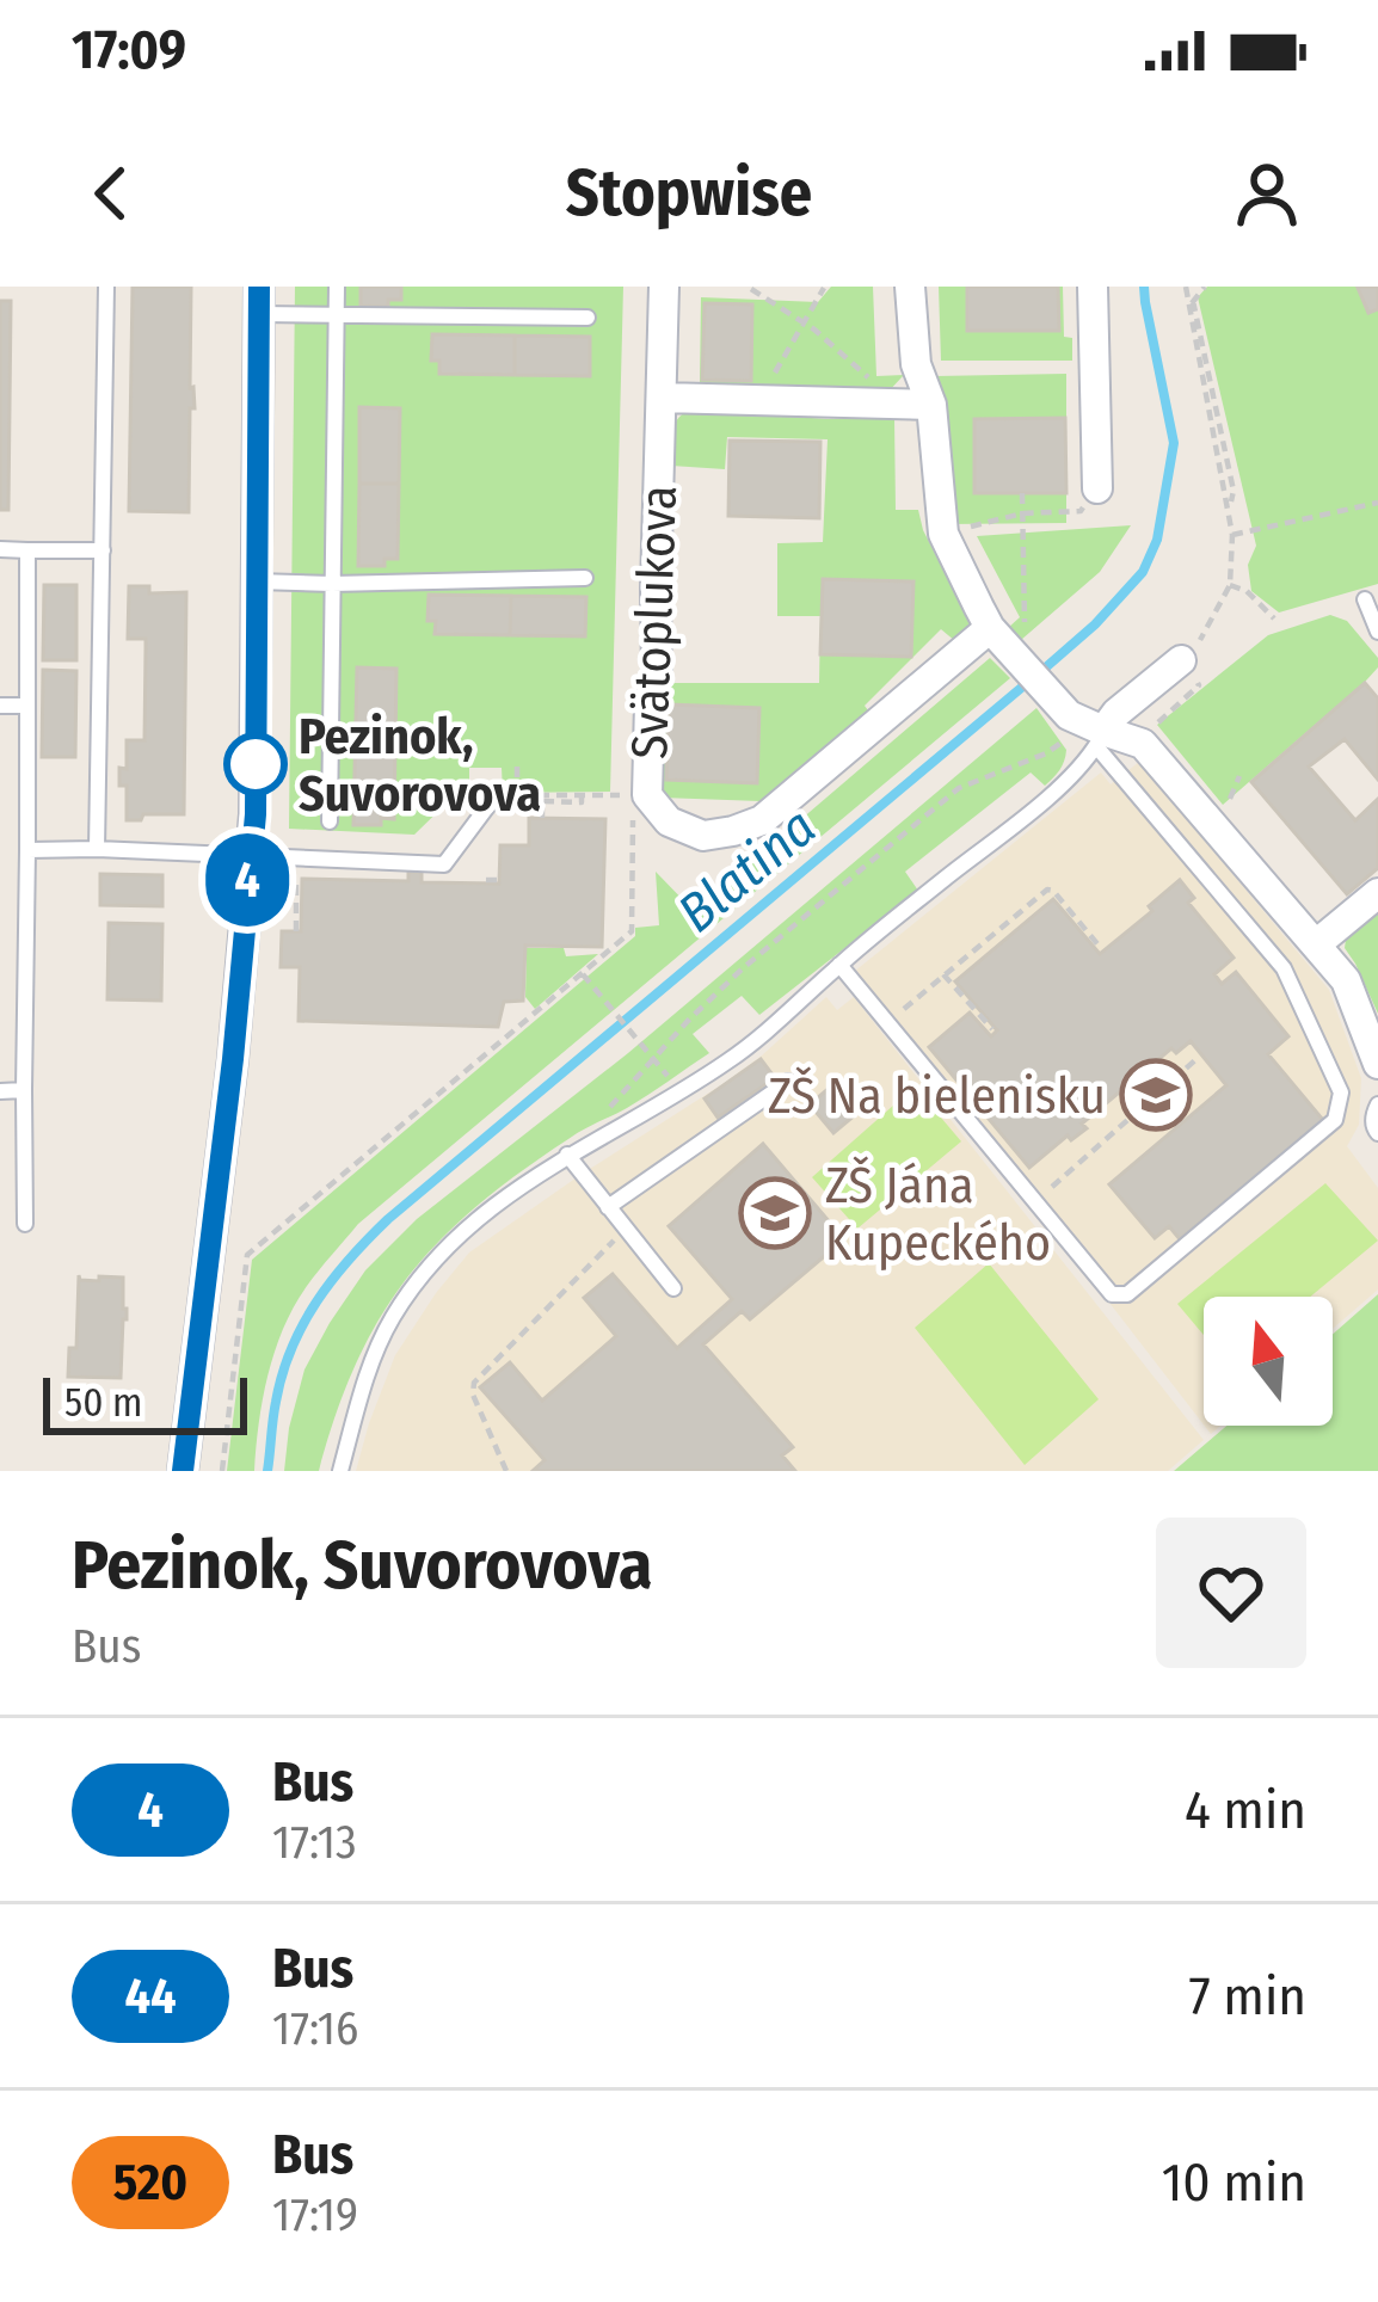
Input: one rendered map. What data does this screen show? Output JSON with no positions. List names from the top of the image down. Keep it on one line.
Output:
{"streets":{"street":["Svätoplukova"]},"water":["Blatina"],"places":{"other":["Pezinok, Suvorovova"],"school or university":["ZŠ Na bielenisku","ZŠ Jána Kupeckého"]},"lines":["bus line 4"],"scale_bar":"50 m","north":"top","page":{"status":"17:09","header":"Stopwise","on_map":"4","scale":"50 m","heading":["Pezinok, Suvorovova","Bus"],"list":[{"mark":"4","name":"Bus","note":"17:13","value":"4 min"},{"mark":"44","name":"Bus","note":"17:16","value":"7 min"},{"mark":"520","name":"Bus","note":"17:19","value":"10 min"}]}}
